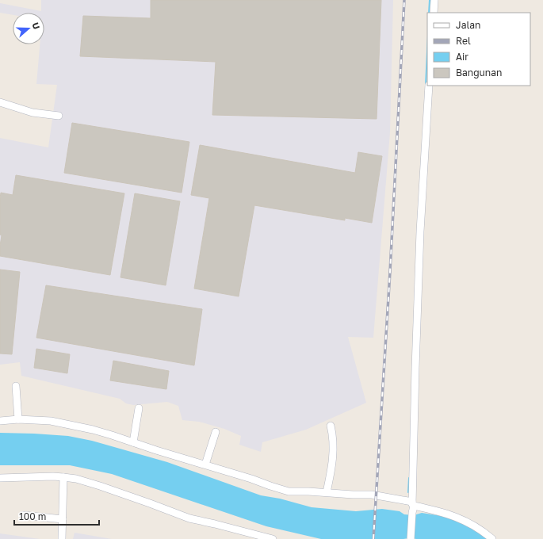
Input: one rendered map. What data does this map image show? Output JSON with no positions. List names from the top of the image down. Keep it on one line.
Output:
{"legend":["Jalan","Rel","Air","Bangunan"],"scale_bar":"100 m","north":"right"}
